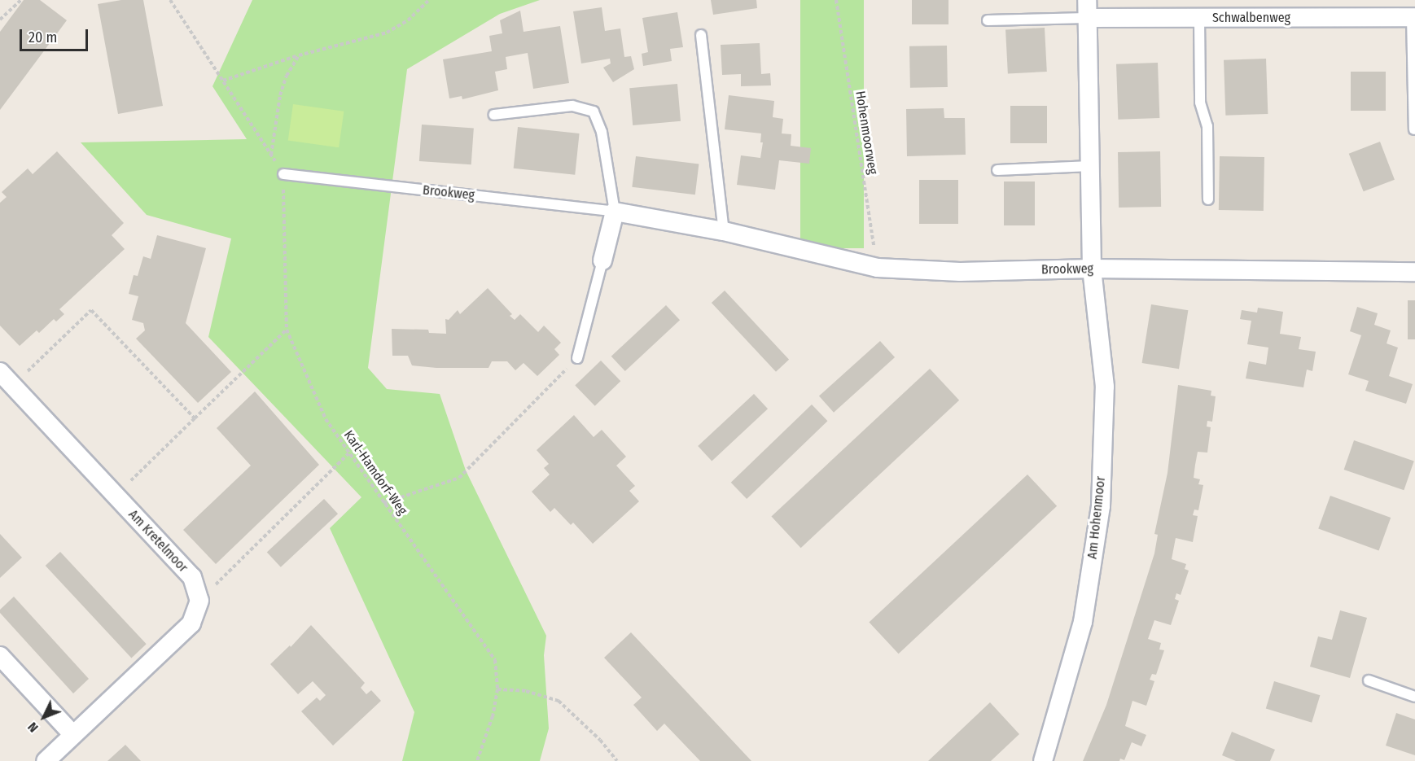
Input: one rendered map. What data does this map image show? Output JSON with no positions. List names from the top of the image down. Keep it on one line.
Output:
{"streets":{"street":["Schwalbenweg","Brookweg","Am Hohenmoor","Am Kretelmoor"],"path":["Hohenmoorweg","Karl-Hamdorf-Weg"]},"crossings":[["Hohenmoorweg","Brookweg"],["Brookweg","Karl-Hamdorf-Weg"],["Brookweg","Am Hohenmoor"]],"scale_bar":"20 m","north":"bottom left"}
